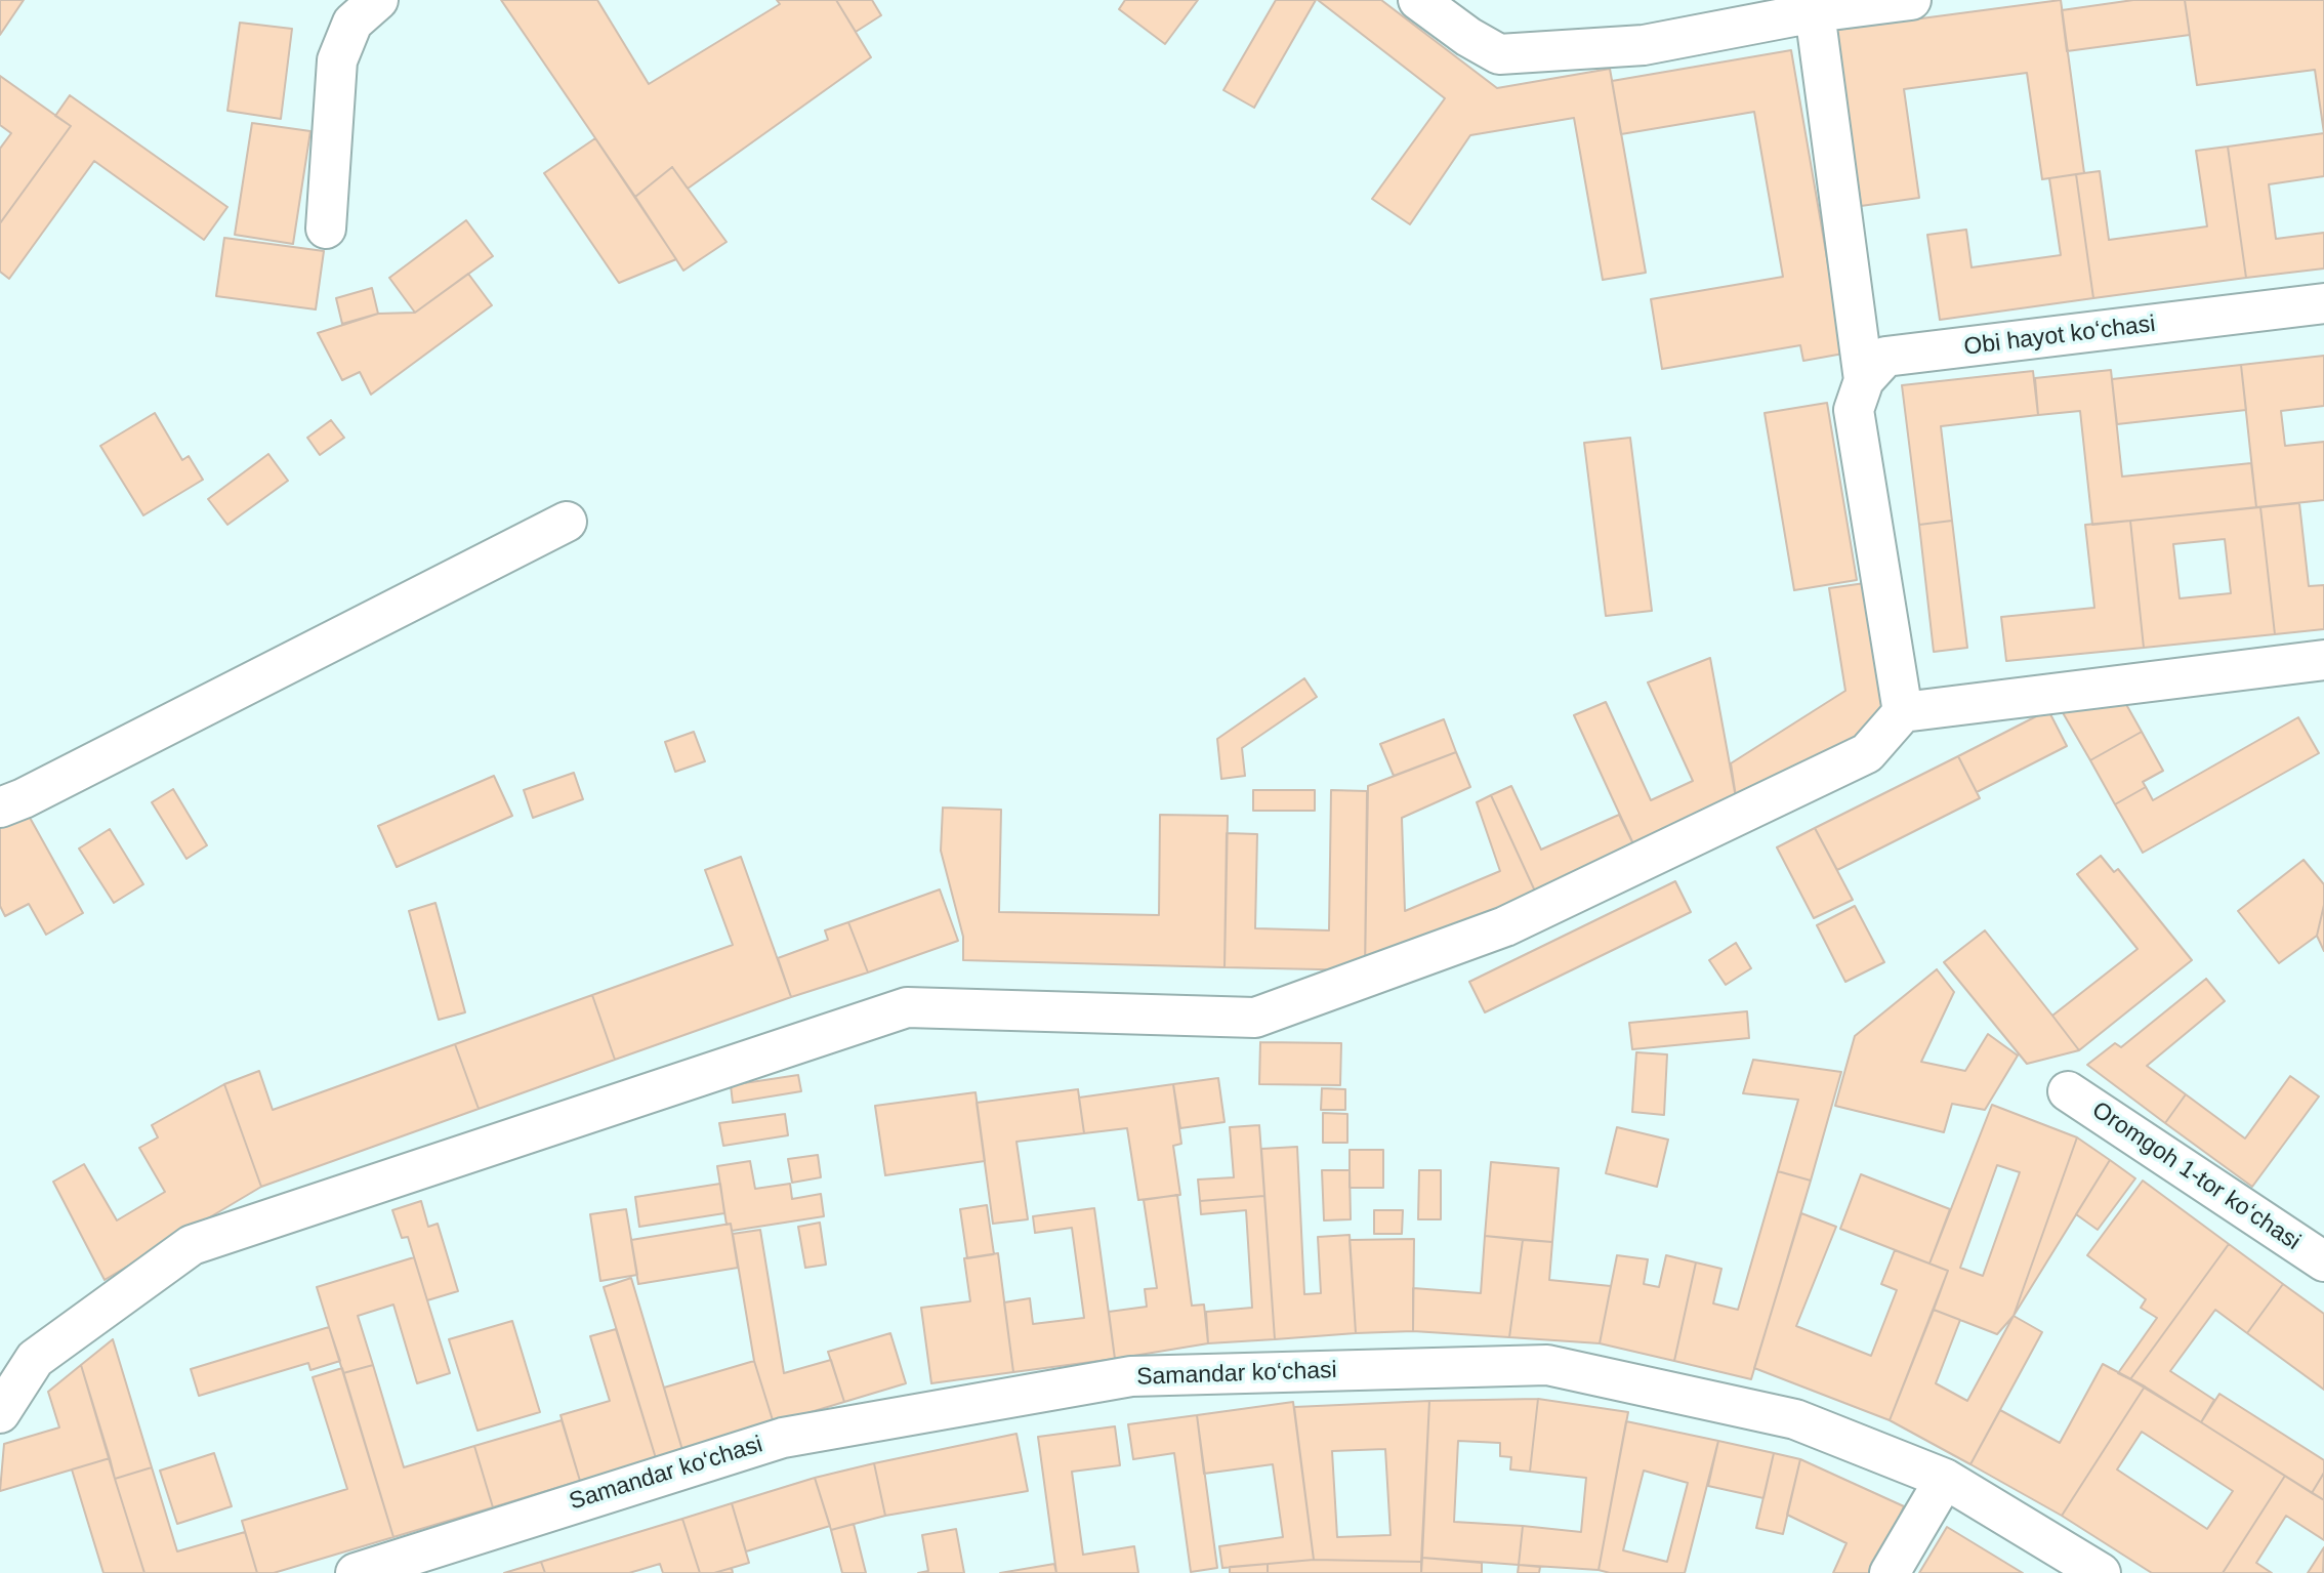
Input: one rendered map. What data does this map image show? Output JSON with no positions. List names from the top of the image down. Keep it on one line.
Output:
{"streets":{"street":["Obi hayot koʻchasi","Oromgoh 1-tor koʻchasi","Samandar ko‘chasi"]}}
